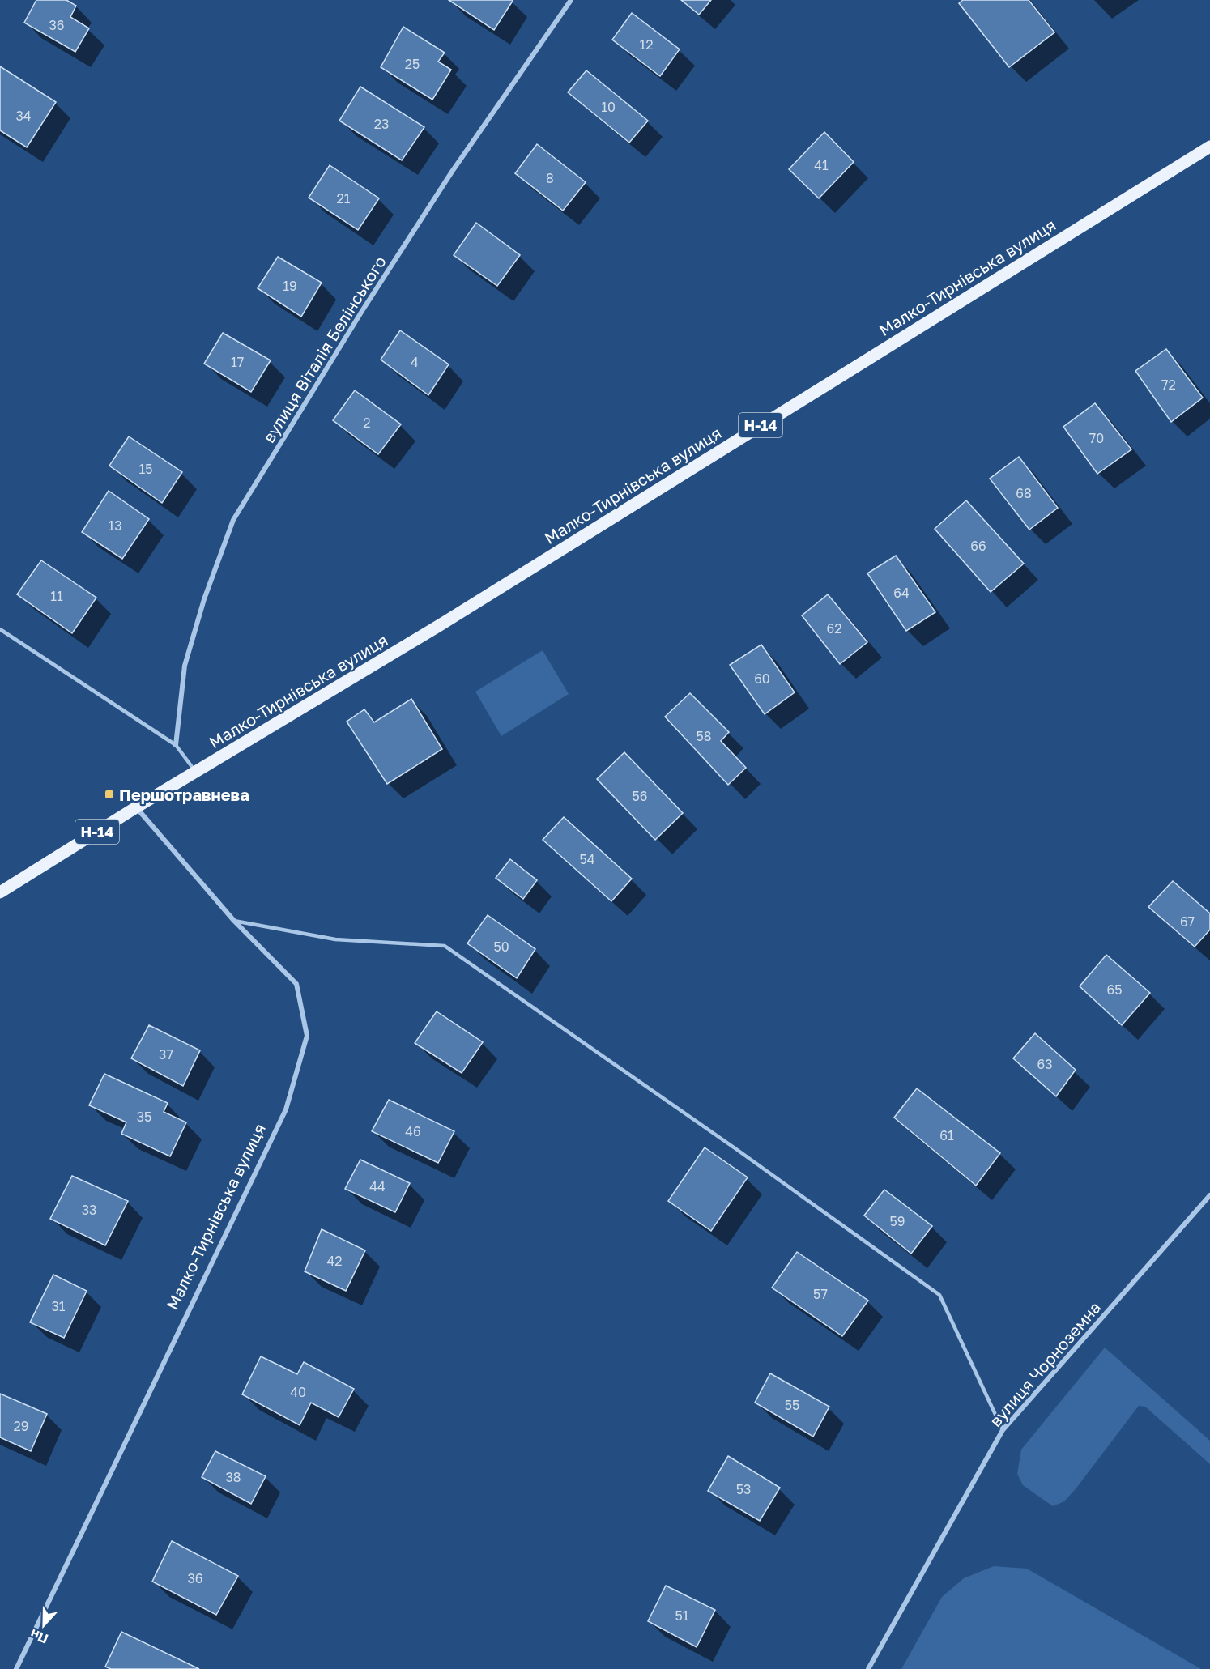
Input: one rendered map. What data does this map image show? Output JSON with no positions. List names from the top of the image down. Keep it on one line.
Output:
{"streets":{"main road":["Малко-Тирнівська вулиця","Н-14"],"street":["вулиця Віталія Белінського","вулиця Чорноземна"]},"crossings":[["Малко-Тирнівська вулиця","Н-14"]],"places":{"transit":["Першотравнева"]},"house_numbers":["36","12","25","10","34","23","41","8","21","19","17","4","72","2","70","15","68","13","66","64","11","62","60","58","56","54","67","50","65","37","63","35","46","61","44","33","59","42","57","31","40","55","29","38","53","36","51"],"north":"bottom"}
